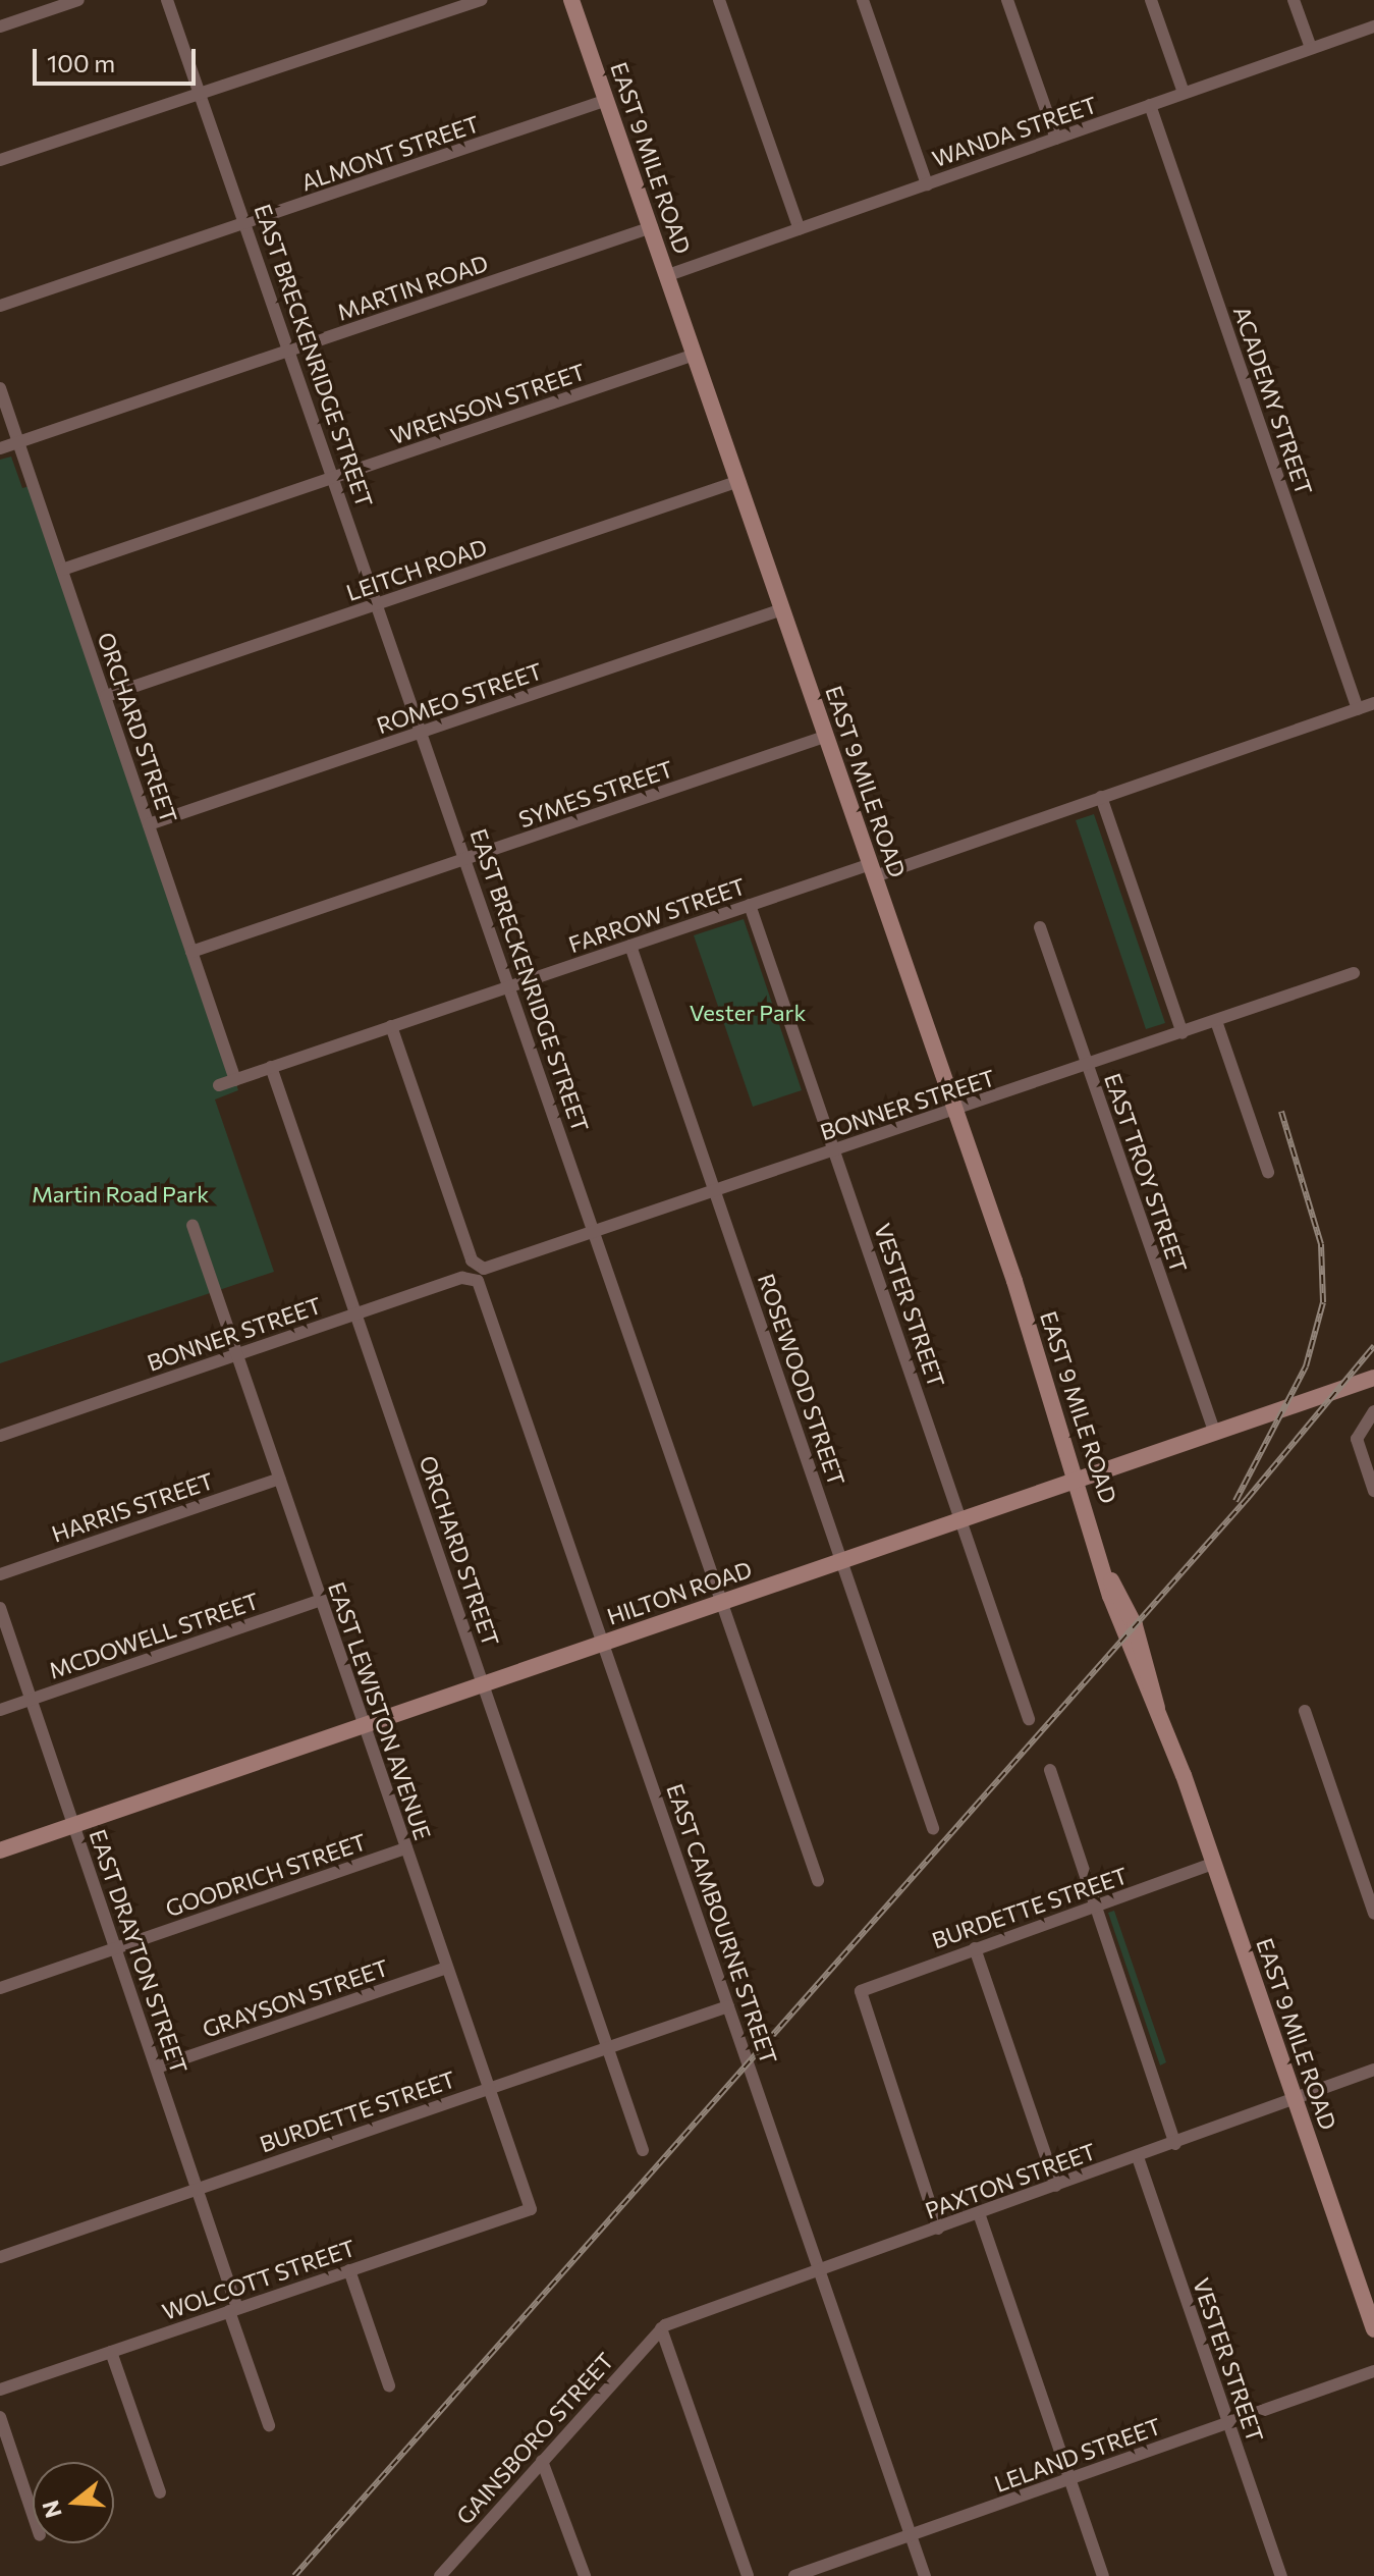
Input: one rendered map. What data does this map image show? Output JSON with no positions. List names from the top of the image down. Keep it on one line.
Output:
{"streets":{"main road":["EAST 9 MILE ROAD","HILTON ROAD"],"street":["WANDA STREET","ALMONT STREET","MARTIN ROAD","EAST BRECKENRIDGE STREET","ACADEMY STREET","WRENSON STREET","LEITCH ROAD","ROMEO STREET","ORCHARD STREET","SYMES STREET","FARROW STREET","BONNER STREET","EAST TROY STREET","VESTER STREET","ROSEWOOD STREET","HARRIS STREET","MCDOWELL STREET","EAST LEWISTON AVENUE","GOODRICH STREET","BURDETTE STREET","EAST CAMBOURNE STREET","EAST DRAYTON STREET","GRAYSON STREET","PAXTON STREET","WOLCOTT STREET","GAINSBORO STREET","LELAND STREET"]},"crossings":[["WANDA STREET","EAST 9 MILE ROAD"],["WANDA STREET","ACADEMY STREET"],["ALMONT STREET","EAST 9 MILE ROAD"],["ALMONT STREET","EAST BRECKENRIDGE STREET"],["EAST 9 MILE ROAD","MARTIN ROAD"],["EAST 9 MILE ROAD","WRENSON STREET"],["EAST 9 MILE ROAD","LEITCH ROAD"],["EAST 9 MILE ROAD","ROMEO STREET"],["EAST 9 MILE ROAD","SYMES STREET"],["EAST 9 MILE ROAD","FARROW STREET"],["EAST 9 MILE ROAD","BONNER STREET"],["EAST 9 MILE ROAD","HILTON ROAD"],["EAST 9 MILE ROAD","BURDETTE STREET"],["EAST 9 MILE ROAD","PAXTON STREET"],["MARTIN ROAD","EAST BRECKENRIDGE STREET"],["MARTIN ROAD","ORCHARD STREET"],["EAST BRECKENRIDGE STREET","WRENSON STREET"],["EAST BRECKENRIDGE STREET","LEITCH ROAD"],["EAST BRECKENRIDGE STREET","ROMEO STREET"],["EAST BRECKENRIDGE STREET","SYMES STREET"],["EAST BRECKENRIDGE STREET","FARROW STREET"],["EAST BRECKENRIDGE STREET","BONNER STREET"],["EAST BRECKENRIDGE STREET","HILTON ROAD"],["ACADEMY STREET","FARROW STREET"],["WRENSON STREET","ORCHARD STREET"],["LEITCH ROAD","ORCHARD STREET"],["ROMEO STREET","ORCHARD STREET"],["ORCHARD STREET","SYMES STREET"],["ORCHARD STREET","FARROW STREET"],["ORCHARD STREET","BONNER STREET"],["ORCHARD STREET","HILTON ROAD"],["ORCHARD STREET","BURDETTE STREET"],["FARROW STREET","BONNER STREET"],["FARROW STREET","VESTER STREET"],["FARROW STREET","ROSEWOOD STREET"],["BONNER STREET","EAST TROY STREET"],["BONNER STREET","VESTER STREET"],["BONNER STREET","ROSEWOOD STREET"],["BONNER STREET","EAST LEWISTON AVENUE"],["BONNER STREET","EAST CAMBOURNE STREET"],["EAST TROY STREET","HILTON ROAD"],["VESTER STREET","HILTON ROAD"],["VESTER STREET","PAXTON STREET"],["VESTER STREET","LELAND STREET"],["ROSEWOOD STREET","HILTON ROAD"],["HARRIS STREET","EAST LEWISTON AVENUE"],["HILTON ROAD","EAST LEWISTON AVENUE"],["HILTON ROAD","EAST CAMBOURNE STREET"],["HILTON ROAD","EAST DRAYTON STREET"],["MCDOWELL STREET","EAST LEWISTON AVENUE"],["MCDOWELL STREET","EAST DRAYTON STREET"],["EAST LEWISTON AVENUE","GOODRICH STREET"],["EAST LEWISTON AVENUE","BURDETTE STREET"],["EAST LEWISTON AVENUE","GRAYSON STREET"],["EAST LEWISTON AVENUE","WOLCOTT STREET"],["GOODRICH STREET","EAST DRAYTON STREET"],["BURDETTE STREET","EAST CAMBOURNE STREET"],["BURDETTE STREET","EAST DRAYTON STREET"],["BURDETTE STREET","PAXTON STREET"],["EAST CAMBOURNE STREET","PAXTON STREET"],["EAST CAMBOURNE STREET","LELAND STREET"],["EAST DRAYTON STREET","GRAYSON STREET"],["EAST DRAYTON STREET","WOLCOTT STREET"],["PAXTON STREET","GAINSBORO STREET"]],"parks":["Vester Park","Martin Road Park"],"scale_bar":"100 m","north":"left"}
